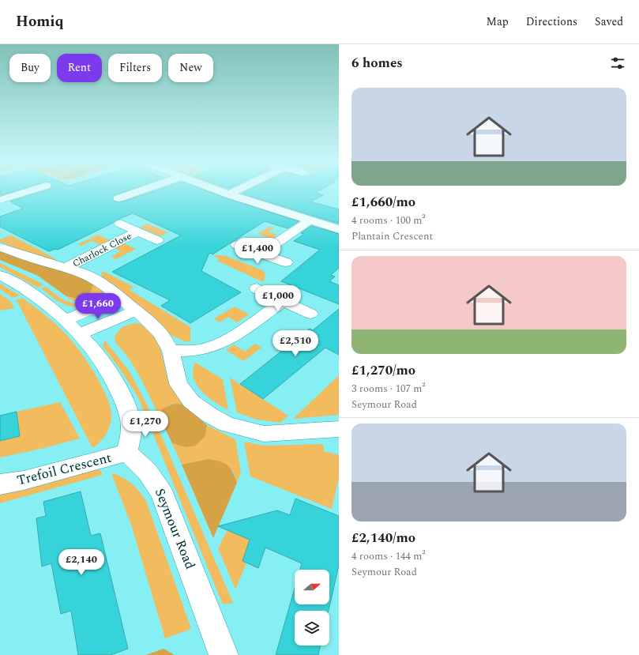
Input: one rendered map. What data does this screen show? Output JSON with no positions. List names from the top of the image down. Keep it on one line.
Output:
{"streets":{"street":["Charlock Close","Trefoil Crescent","Seymour Road"]},"crossings":[["Trefoil Crescent","Seymour Road"]],"north":"right","page":{"header":"Homiq","nav":["Map","Directions","Saved"],"heading":"6 homes","chip":["Buy","Rent","Filters","New"],"list":[{"name":"£1,660/mo","note":"4 rooms · 100 m² · Plantain Crescent"},{"name":"£1,270/mo","note":"3 rooms · 107 m² · Seymour Road"},{"name":"£2,140/mo","note":"4 rooms · 144 m² · Seymour Road"}],"price":["£1,400","£1,000","£1,660","£2,510","£1,270","£2,140"]}}
